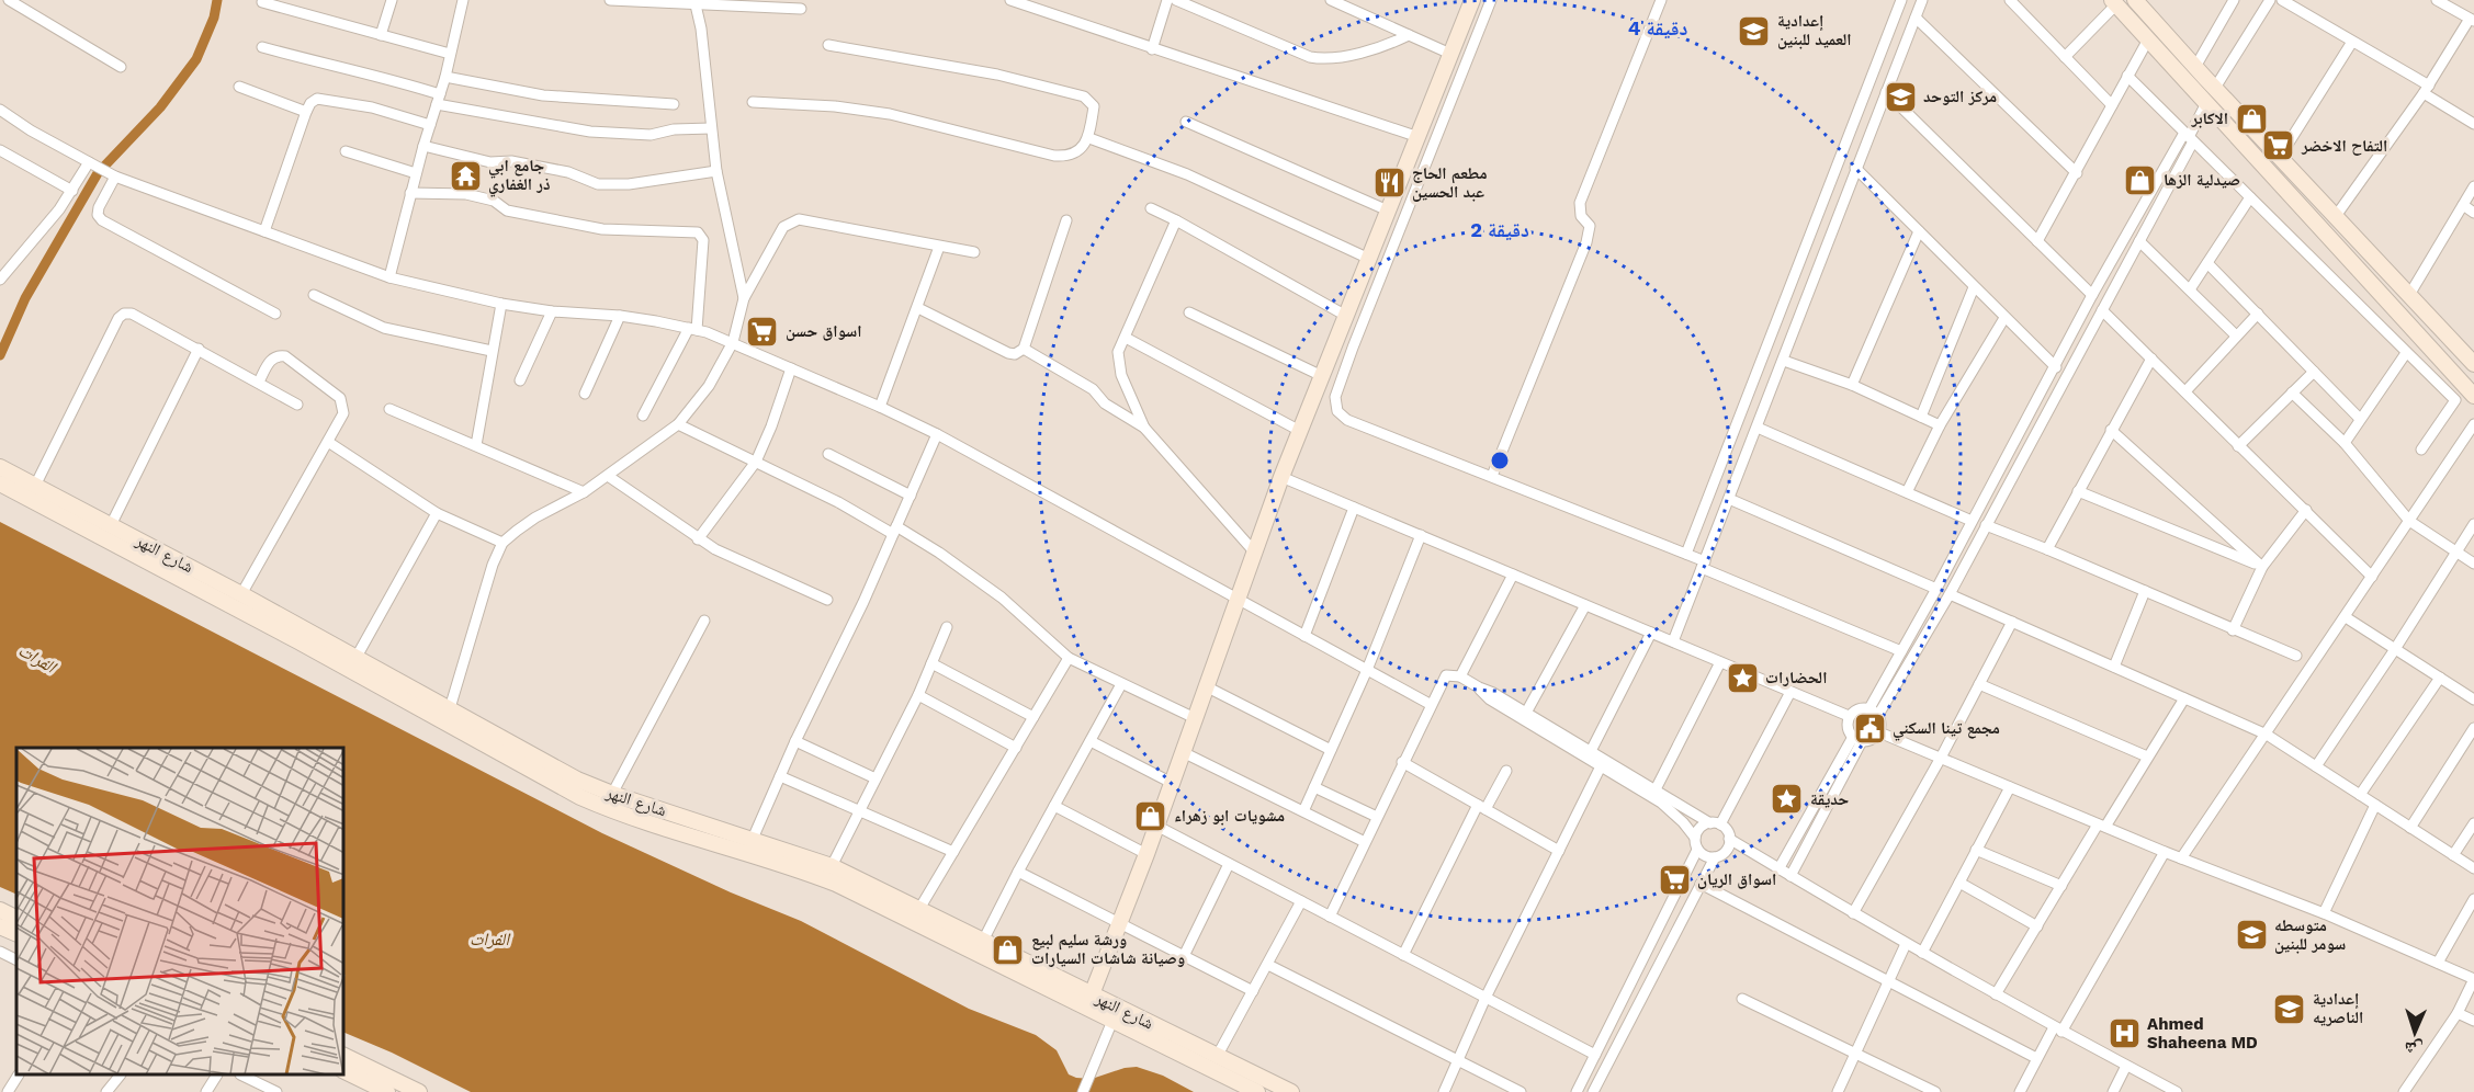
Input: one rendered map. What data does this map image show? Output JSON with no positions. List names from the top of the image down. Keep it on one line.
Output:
{"streets":{"main road":["شارع النهر"]},"water":["الفرات"],"places":{"school or university":["إعدادية العميد للبنين","مركز التوحد","متوسطه سومر للبنين","إعدادية الناصريه"],"shop":["الاكابر","صيدلية الزها","مشويات ابو زهراء","ورشة سليم لبيع وصيانة شاشات السيارات"],"supermarket":["التفاح الاخضر","اسواق حسن","اسواق الريان"],"temple":["جامع ابي ذر الغفاري"],"restaurant":["مطعم الحاج عبد الحسين"],"place":["الحضارات","حديقة"],"public building":["مجمع تينا السكني"],"hospital":["Ahmed Shaheena MD"]},"north":"bottom","rings":["4 دقيقة","2 دقيقة"]}
